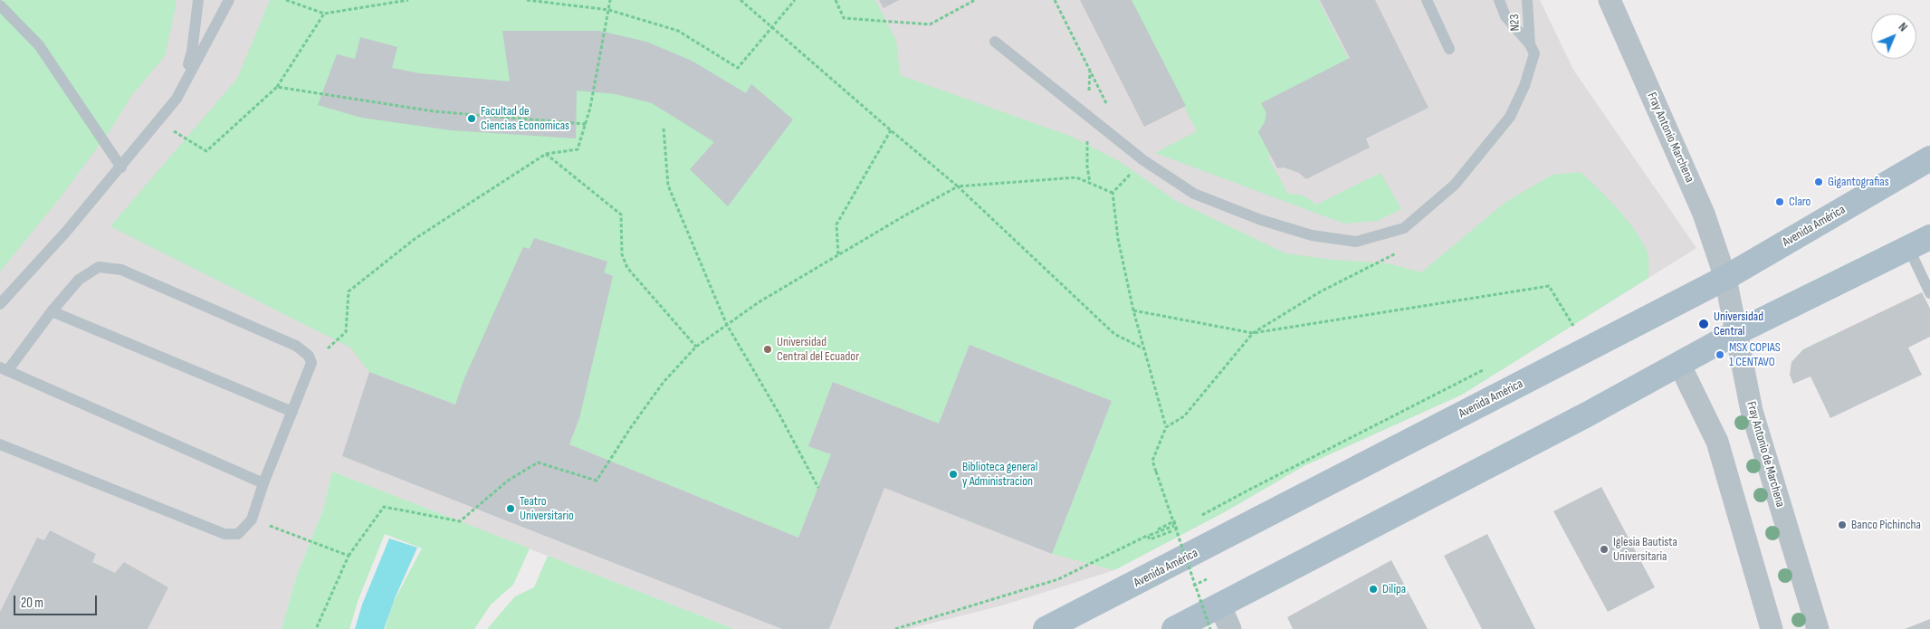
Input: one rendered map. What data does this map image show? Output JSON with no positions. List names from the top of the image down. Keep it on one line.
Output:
{"streets":{"main road":["Avenida América"],"street":["Fray Antonio Marchena","Fray Antonio de Marchena"],"lane":["N23"]},"crossings":[["Fray Antonio Marchena","Avenida América"],["Fray Antonio Marchena","Fray Antonio de Marchena"],["Avenida América","Fray Antonio de Marchena"]],"places":["Facultad de Ciencias Economicas","Gigantografias","Claro","Universidad Central","Universidad Central del Ecuador","MSX COPIAS 1 CENTAVO","Biblioteca general y Administracion","Teatro Universitario","Banco Pichincha","Iglesia Bautista Universitaria","Dilipa"],"scale_bar":"20 m","north":"top right"}
